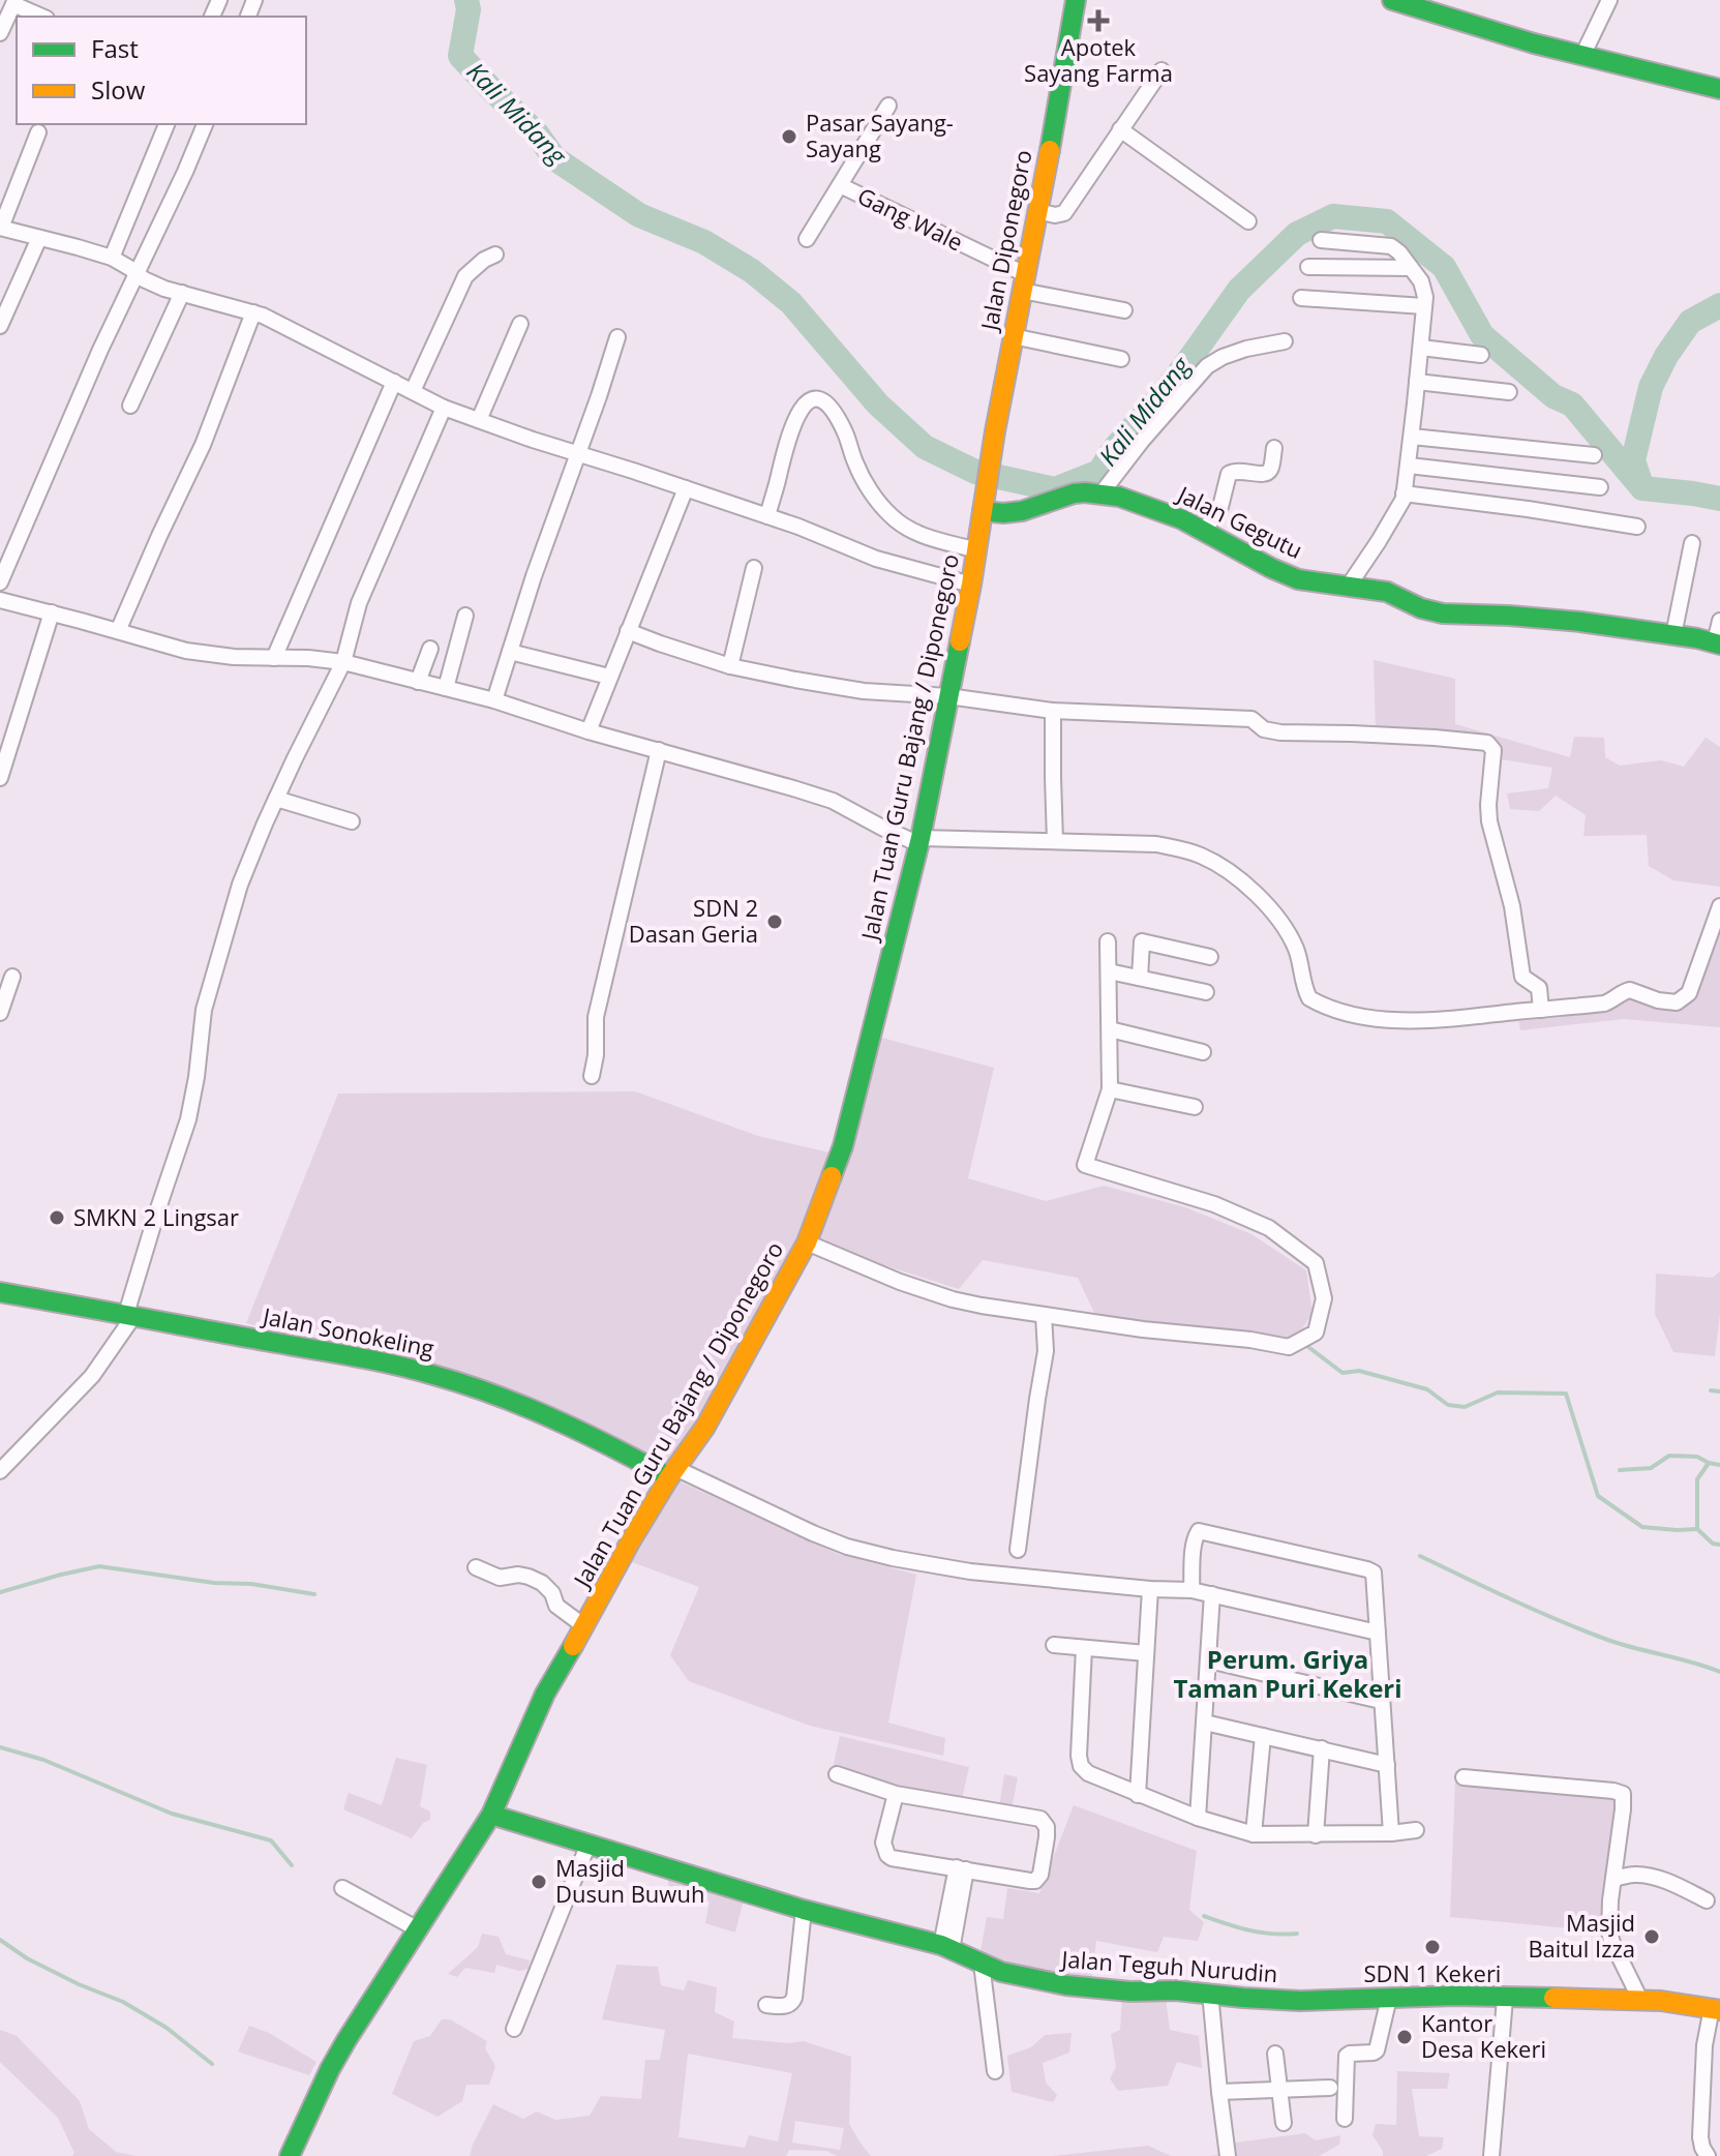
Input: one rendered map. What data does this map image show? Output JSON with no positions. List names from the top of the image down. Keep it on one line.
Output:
{"streets":{"main road":["Jalan Diponegoro","Jalan Gegutu","Jalan Tuan Guru Bajang / Diponegoro","Jalan Sonokeling","Jalan Teguh Nurudin"],"street":["Gang Wale"]},"crossings":[["Gang Wale","Jalan Diponegoro"],["Jalan Diponegoro","Jalan Tuan Guru Bajang / Diponegoro"],["Jalan Gegutu","Jalan Tuan Guru Bajang / Diponegoro"],["Jalan Tuan Guru Bajang / Diponegoro","Jalan Sonokeling"],["Jalan Tuan Guru Bajang / Diponegoro","Jalan Teguh Nurudin"]],"districts":["Perum. Griya Taman Puri Kekeri"],"water":["Kali Midang"],"places":{"health":["Apotek Sayang Farma"],"other":["Pasar Sayang- Sayang","SDN 2 Dasan Geria","SMKN 2 Lingsar","Masjid Dusun Buwuh","Masjid Baitul Izza","SDN 1 Kekeri","Kantor Desa Kekeri"]},"legend":["Fast","Slow"]}
